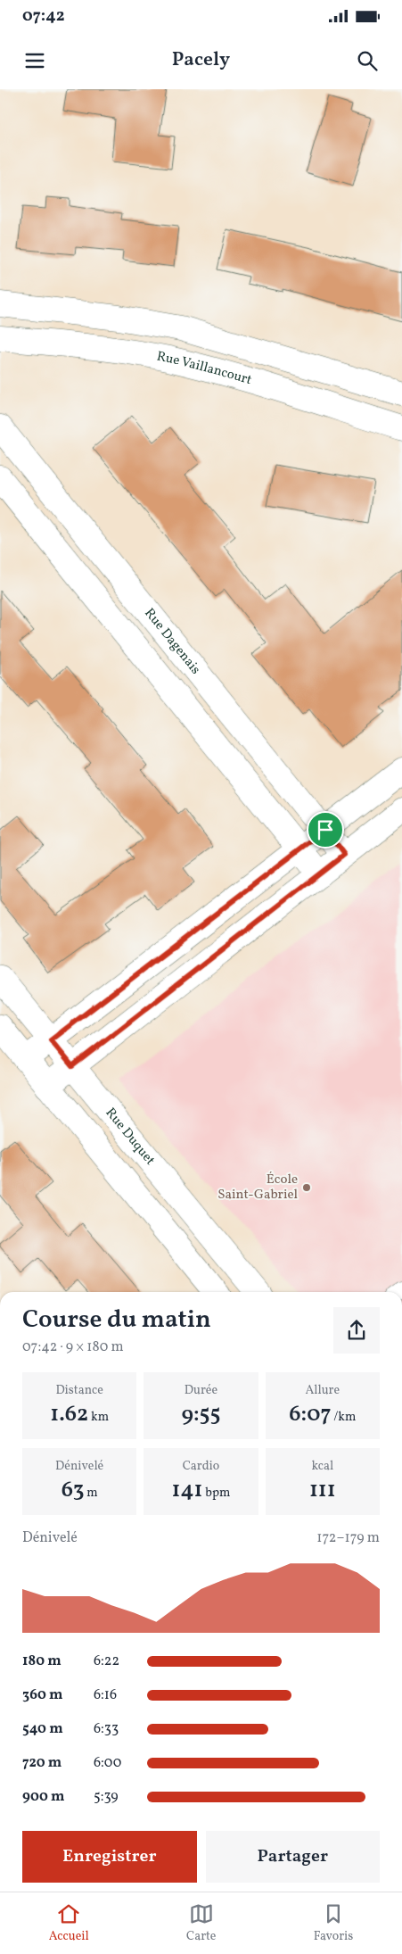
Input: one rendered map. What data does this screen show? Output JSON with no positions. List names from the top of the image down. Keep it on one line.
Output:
{"streets":{"street":["Rue Vaillancourt","Rue Dagenais","Rue Duquet"]},"places":["École Saint-Gabriel"],"page":{"status":"07:42","header":"Pacely","heading":["Course du matin","07:42 · 9 × 180 m"],"stats":[["Distance","1.62 km"],["Durée","9:55"],["Allure","6:07 /km"],["Dénivelé","63 m"],["Cardio","141 bpm"],["kcal","111"]],"chart":["Dénivelé","172–179 m"],"list":[{"name":"180 m","note":"6:22"},{"name":"360 m","note":"6:16"},{"name":"540 m","note":"6:33"},{"name":"720 m","note":"6:00"},{"name":"900 m","note":"5:39"}],"buttons":["Enregistrer","Partager"],"tabs":["Accueil","Carte","Favoris"]}}
